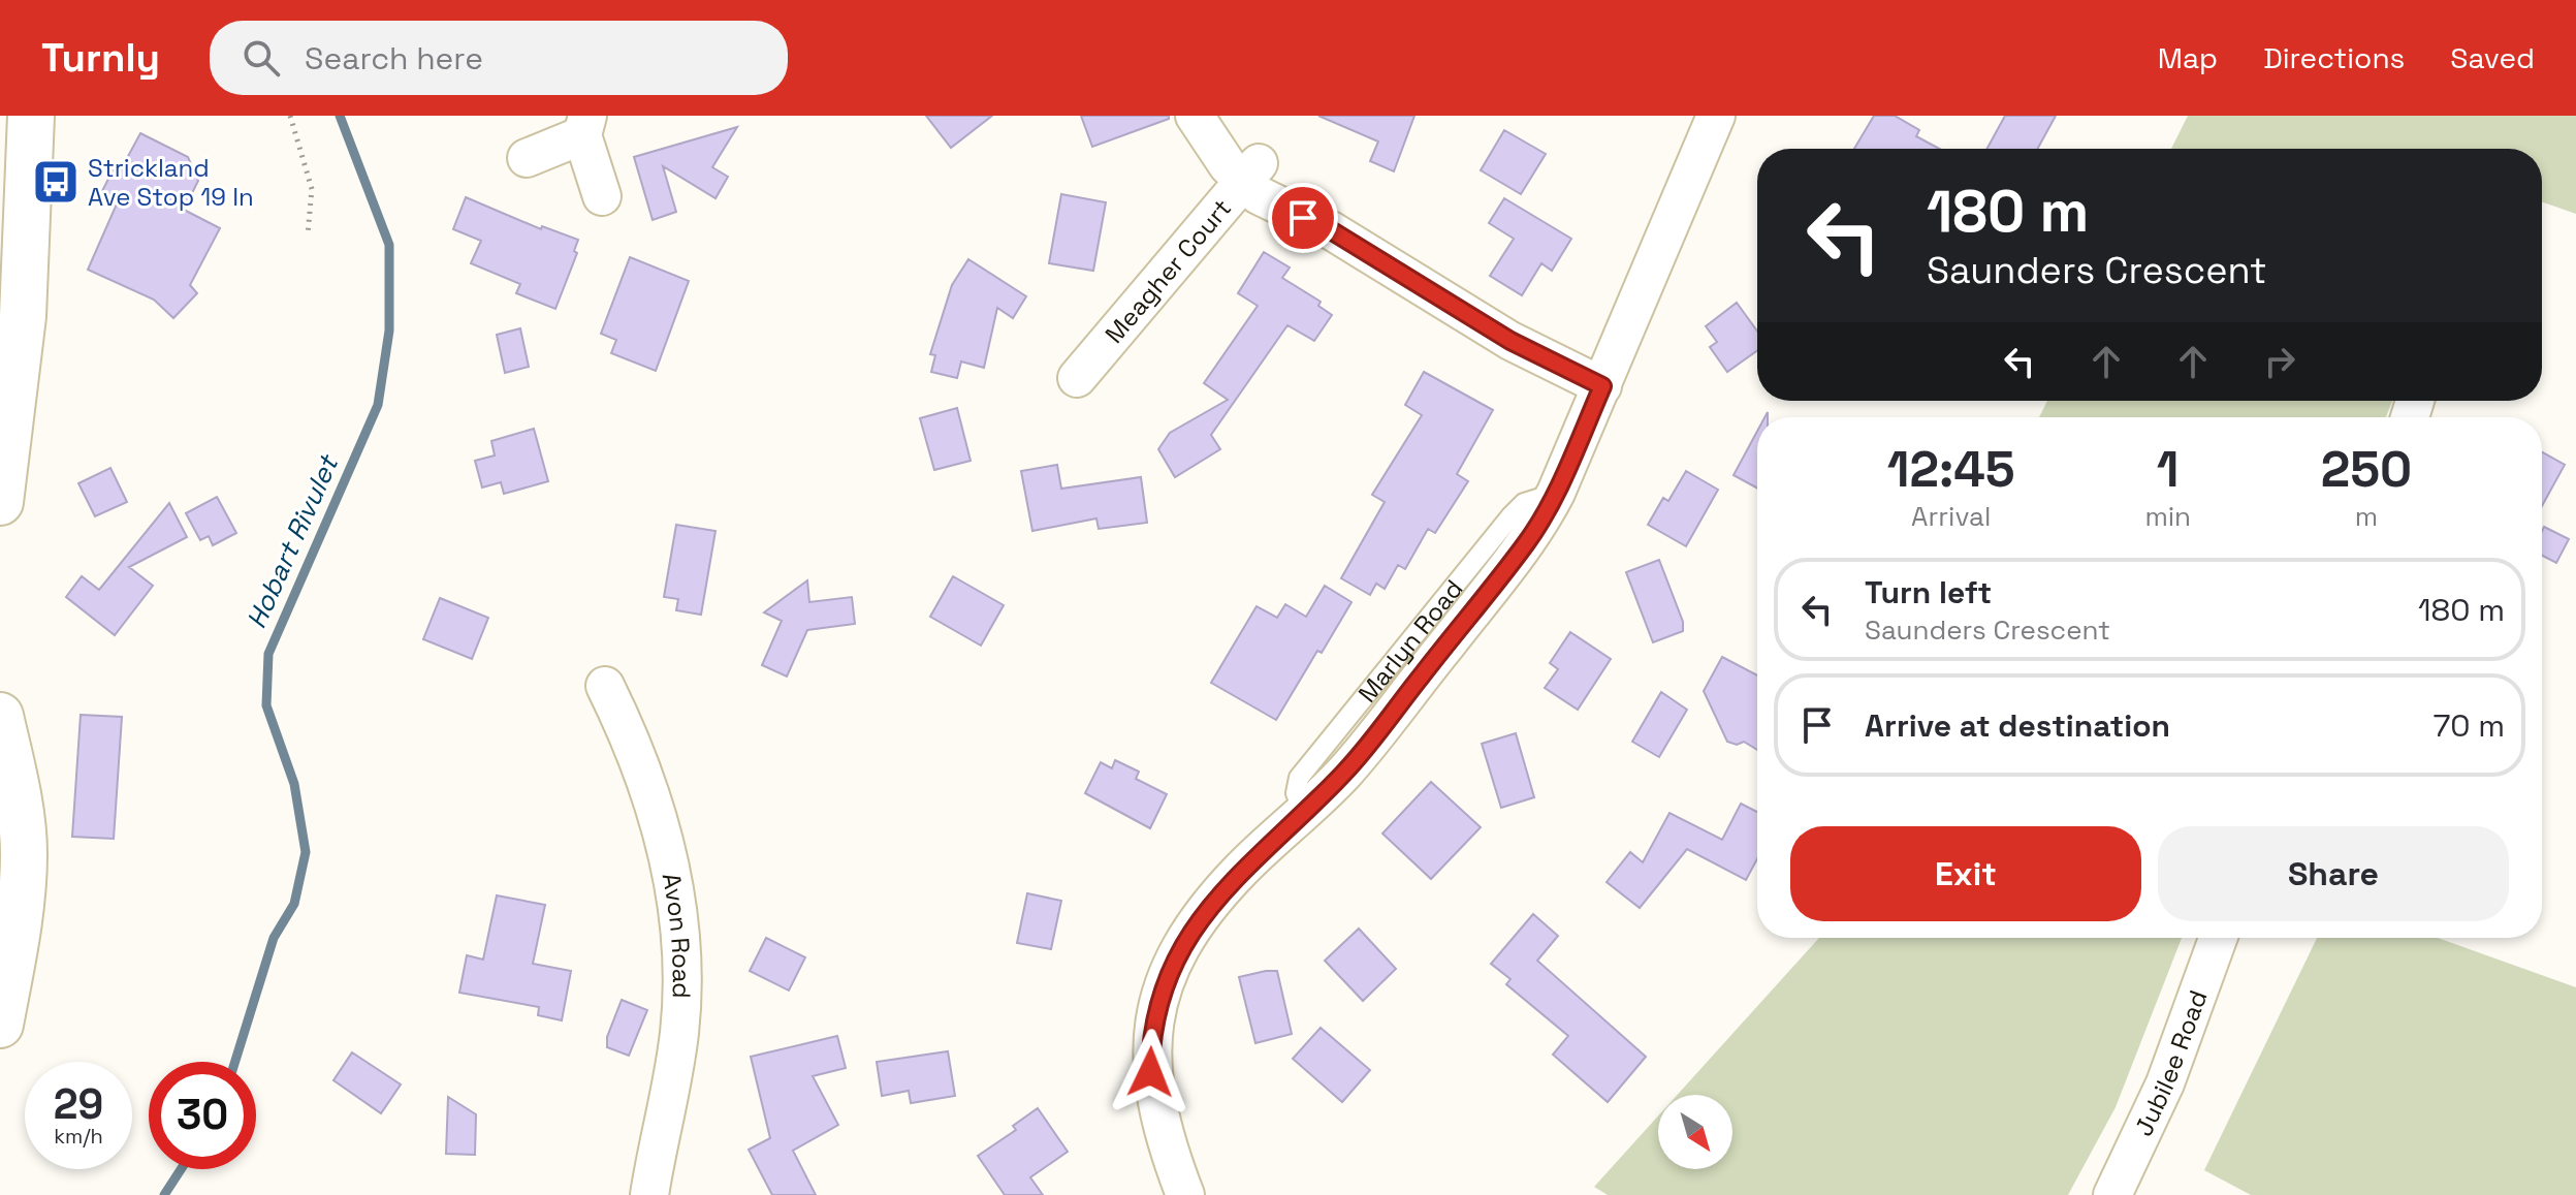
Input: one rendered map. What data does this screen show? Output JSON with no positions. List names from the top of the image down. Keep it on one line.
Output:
{"streets":{"street":["Meagher Court","Marlyn Road","Avon Road","Jubilee Road"]},"water":["Hobart Rivulet"],"places":{"bus stop":["Strickland Ave Stop 19 In"]},"north":"bottom right","page":{"header":"Turnly","search":"Search here","nav":["Map","Directions","Saved"],"turn":["180 m","Saunders Crescent"],"eta":["12:45","Arrival","1","min","250","m"],"list":[{"name":"Turn left","note":"Saunders Crescent","value":"180 m"},{"name":"Arrive at destination","value":"70 m"}],"buttons":["Exit","Share"],"speed":"29 km/h","limit":"30"}}
